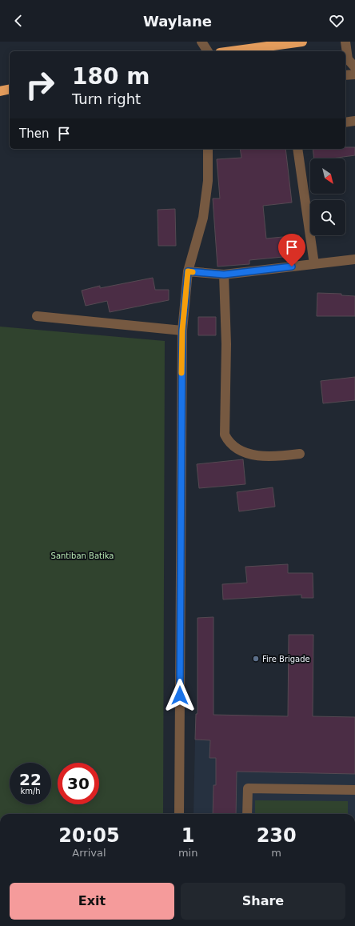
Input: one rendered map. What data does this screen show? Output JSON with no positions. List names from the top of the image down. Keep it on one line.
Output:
{"parks":["Santiban Batika"],"places":["Fire Brigade"],"north":"bottom right","page":{"header":"Waylane","turn":["180 m","Turn right"],"then":"Then","speed":"22 km/h","limit":"30","eta":["20:05","Arrival","1","min","230","m"],"buttons":["Exit","Share"]}}
